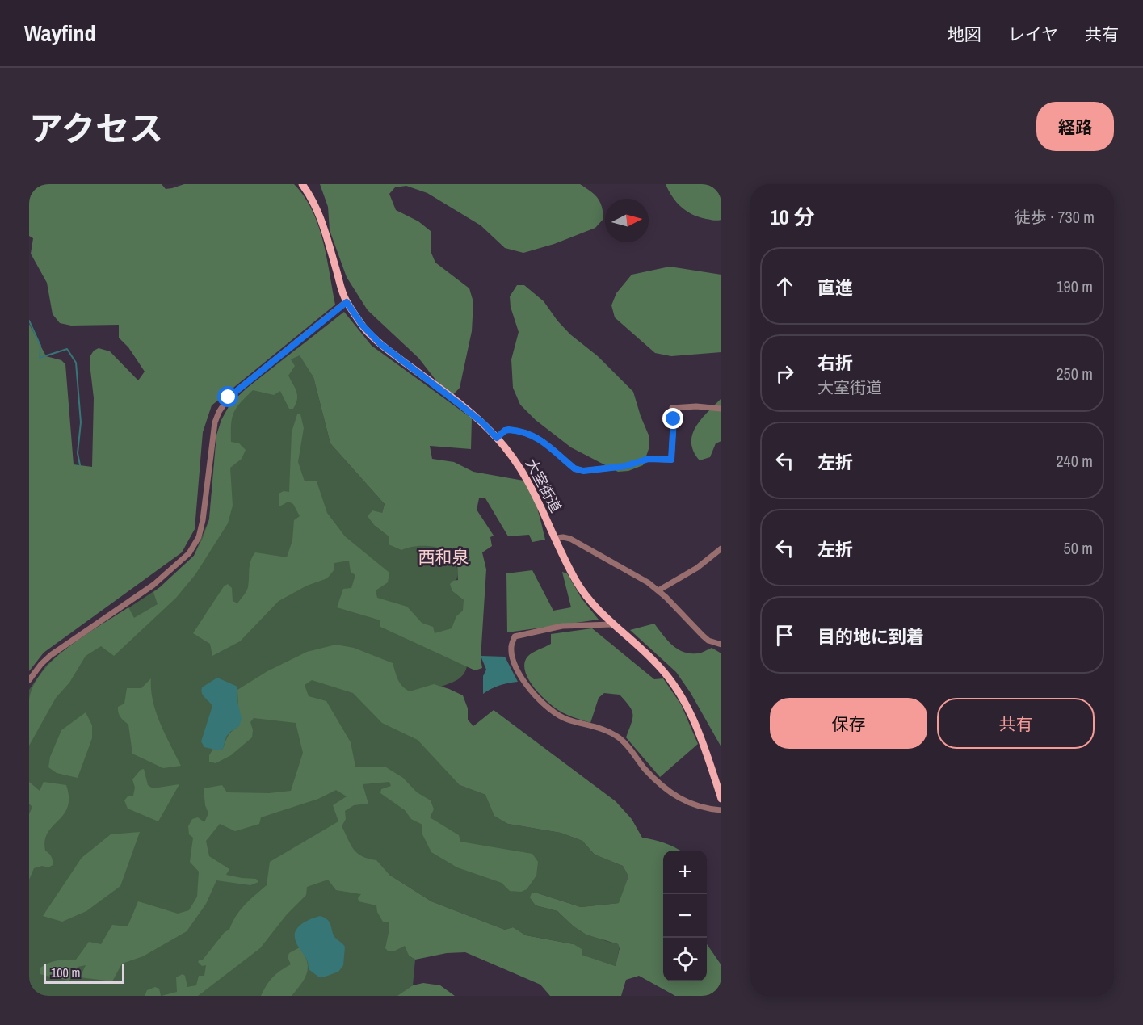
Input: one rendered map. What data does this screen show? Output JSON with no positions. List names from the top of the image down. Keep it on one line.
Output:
{"streets":{"main road":["大室街道"]},"districts":["西和泉"],"scale_bar":"100 m","north":"right","page":{"header":"Wayfind","nav":["地図","レイヤ","共有"],"title":"アクセス","buttons":["経路",["保存","共有"]],"heading":["10 分","徒歩 · 730 m"],"list":[["直進","190 m"],["右折","大室街道","250 m"],["左折","240 m"],["左折","50 m"],"目的地に到着"],"map_buttons":["+","−"],"scale":"100 m"}}
